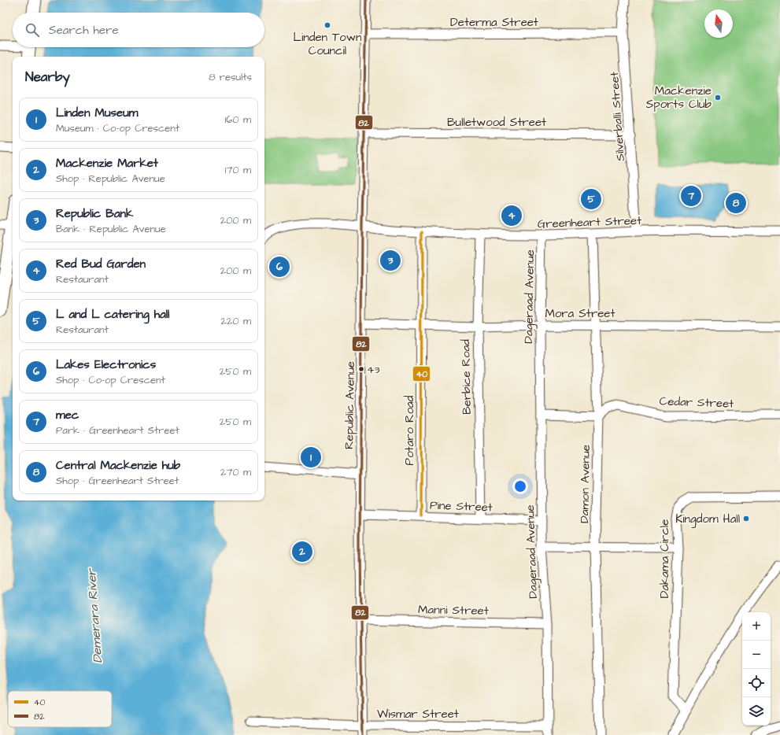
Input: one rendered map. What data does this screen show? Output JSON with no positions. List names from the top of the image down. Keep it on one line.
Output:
{"streets":{"street":["Determa Street","Silverballi Street","Bulletwood Street","Greenheart Street","Dageraad Avenue","Mora Street","Berbice Road","Cedar Street","Republic Avenue","Potaro Road","Damon Avenue","Pine Street","Dakama Circle","Manni Street","Wismar Street"]},"crossings":[["Determa Street","Silverballi Street"],["Determa Street","Republic Avenue"],["Silverballi Street","Bulletwood Street"],["Silverballi Street","Greenheart Street"],["Bulletwood Street","Republic Avenue"],["Greenheart Street","Dageraad Avenue"],["Greenheart Street","Berbice Road"],["Greenheart Street","Republic Avenue"],["Greenheart Street","Potaro Road"],["Greenheart Street","Damon Avenue"],["Dageraad Avenue","Mora Street"],["Dageraad Avenue","Pine Street"],["Dageraad Avenue","Manni Street"],["Dageraad Avenue","Wismar Street"],["Mora Street","Berbice Road"],["Mora Street","Republic Avenue"],["Mora Street","Potaro Road"],["Mora Street","Damon Avenue"],["Berbice Road","Pine Street"],["Cedar Street","Damon Avenue"],["Republic Avenue","Pine Street"],["Republic Avenue","Manni Street"],["Republic Avenue","Wismar Street"],["Potaro Road","Pine Street"]],"water":["Demerara River"],"places":["Linden Town Council","Mackenzie Sports Club","43","Kingdom Hall"],"lines":["transit line 82","transit line 40"],"legend":["40","82"],"north":"top","page":{"search":"Search here","heading":["Nearby","8 results"],"list":[{"mark":"1","name":"Linden Museum","note":"Museum · Co-op Crescent","value":"160 m"},{"mark":"2","name":"Mackenzie Market","note":"Shop · Republic Avenue","value":"170 m"},{"mark":"3","name":"Republic Bank","note":"Bank · Republic Avenue","value":"200 m"},{"mark":"4","name":"Red Bud Garden","note":"Restaurant","value":"200 m"},{"mark":"5","name":"L and L catering hall","note":"Restaurant","value":"220 m"},{"mark":"6","name":"Lakes Electronics","note":"Shop · Co-op Crescent","value":"250 m"},{"mark":"7","name":"mec","note":"Park · Greenheart Street","value":"250 m"},{"mark":"8","name":"Central Mackenzie hub","note":"Shop · Greenheart Street","value":"270 m"}],"pins":["7","5","8","4","3","6","1","2"],"map_buttons":["+","−"]}}
